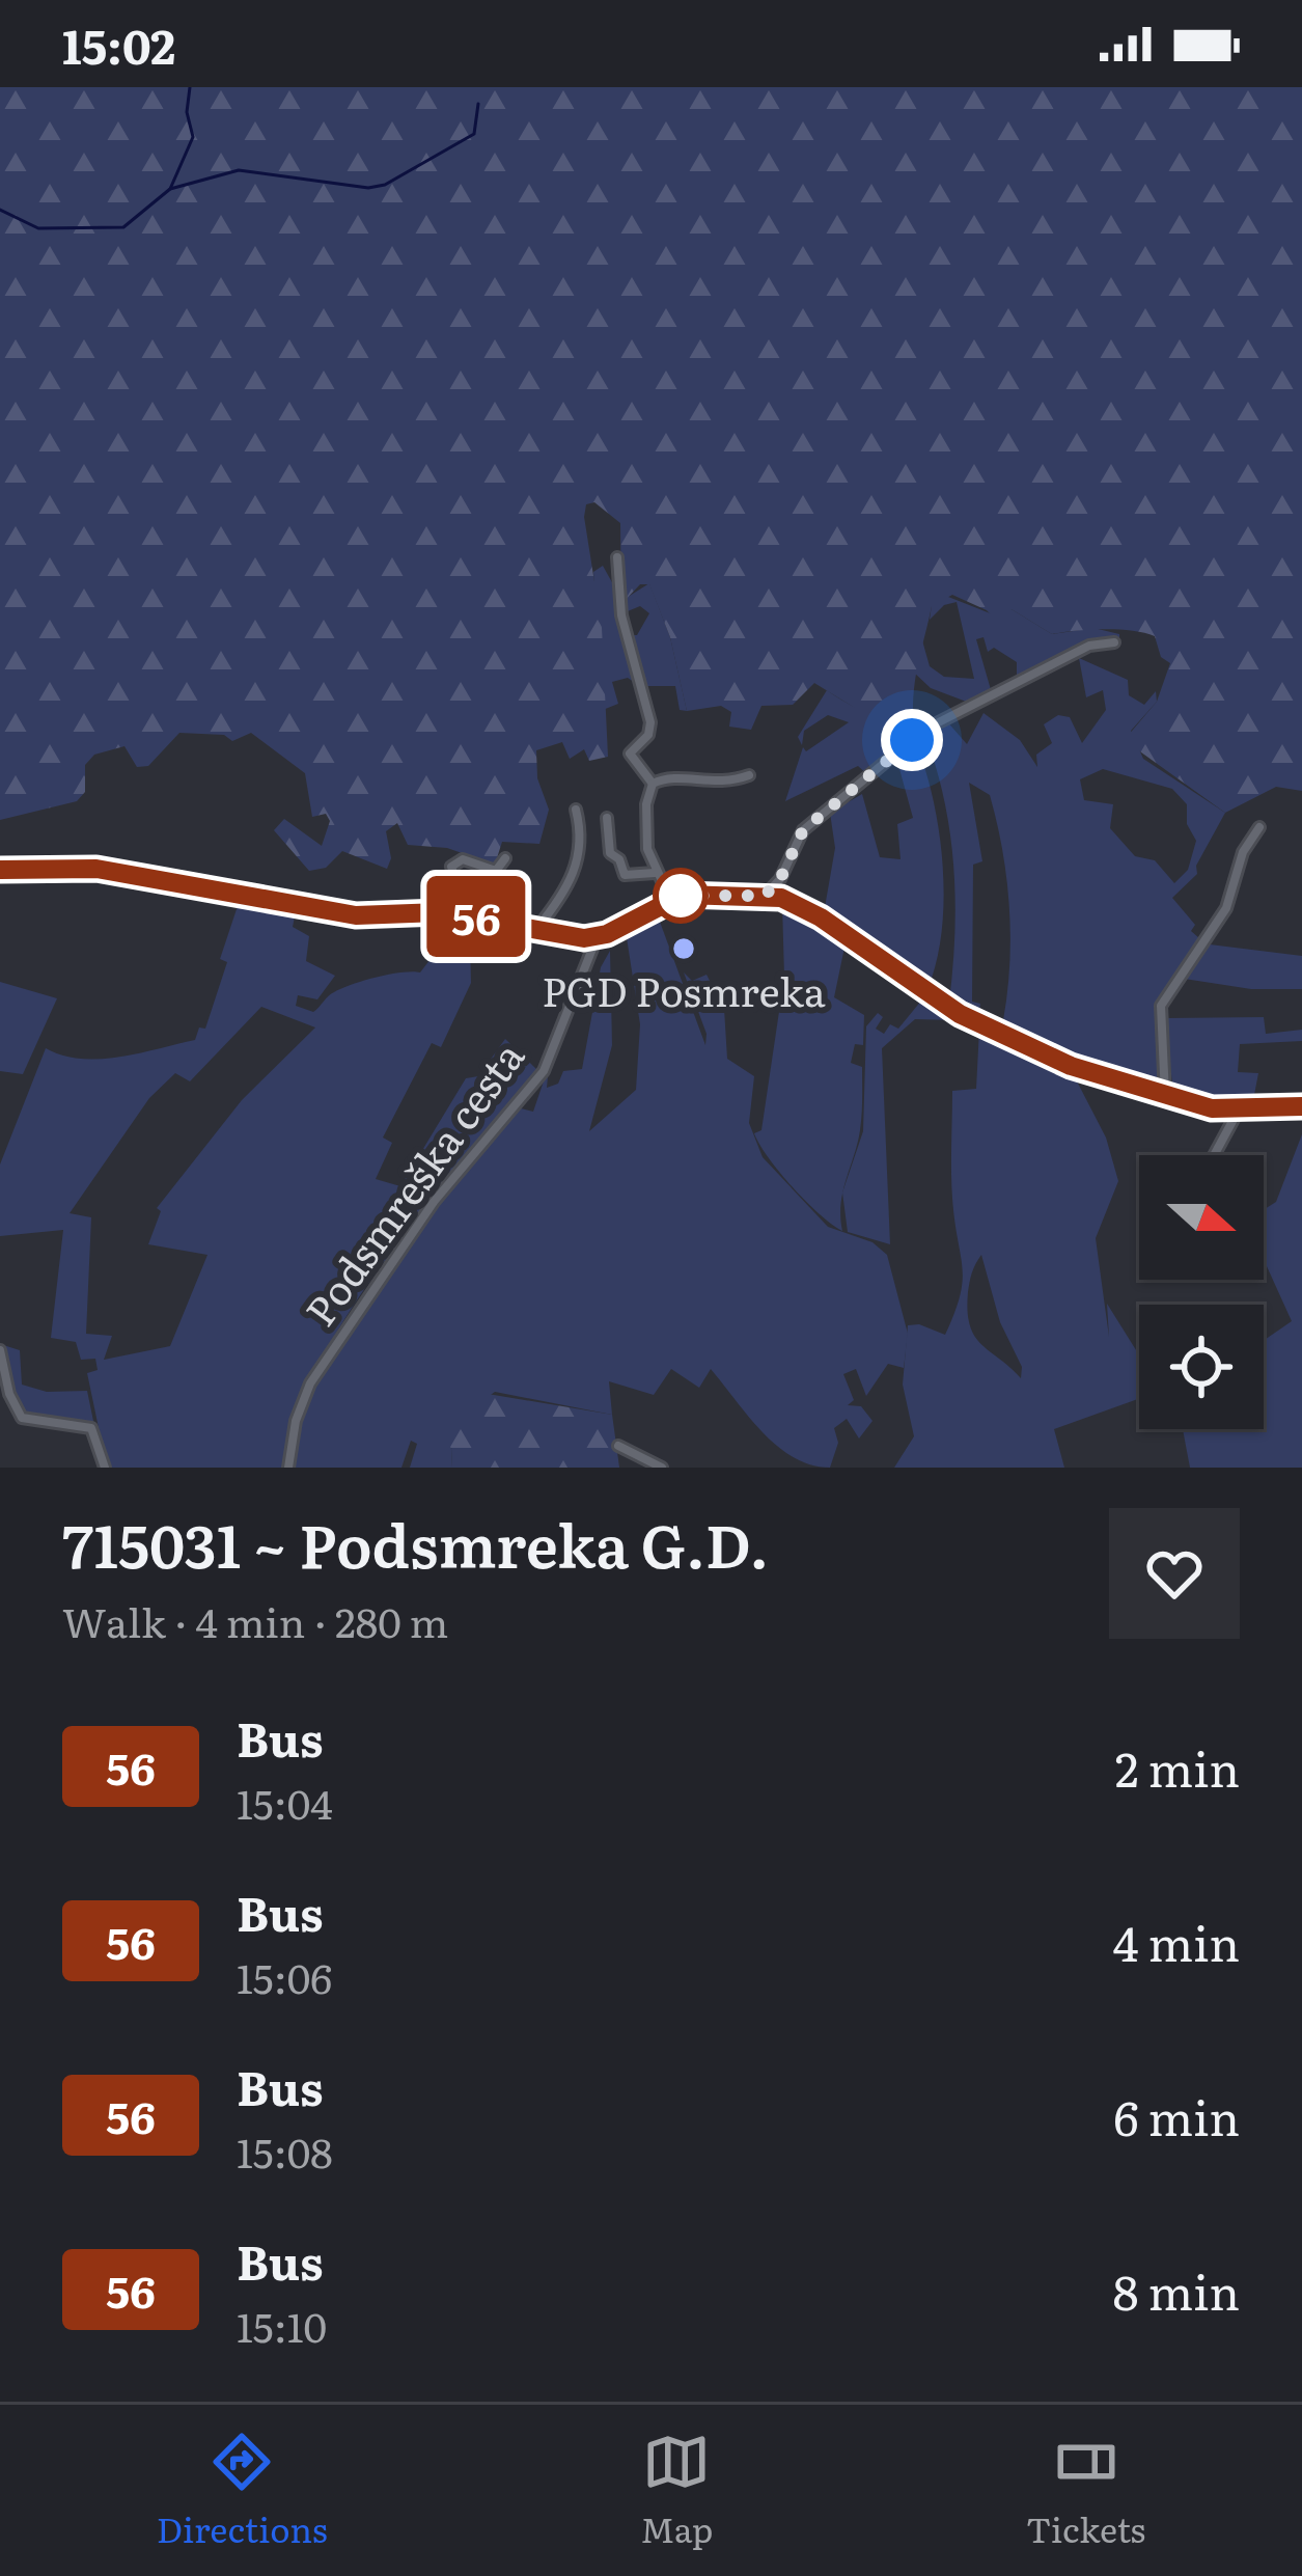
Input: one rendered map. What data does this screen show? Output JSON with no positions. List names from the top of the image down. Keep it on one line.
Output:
{"streets":{"street":["Podsmreška cesta"]},"places":["PGD Posmreka"],"lines":["bus line 56"],"north":"right","page":{"status":"15:02","on_map":"56","heading":["715031 ~ Podsmreka G.D.","Walk · 4 min · 280 m"],"list":[{"mark":"56","name":"Bus","note":"15:04","value":"2 min"},{"mark":"56","name":"Bus","note":"15:06","value":"4 min"},{"mark":"56","name":"Bus","note":"15:08","value":"6 min"},{"mark":"56","name":"Bus","note":"15:10","value":"8 min"}],"tabs":["Directions","Map","Tickets"]}}
